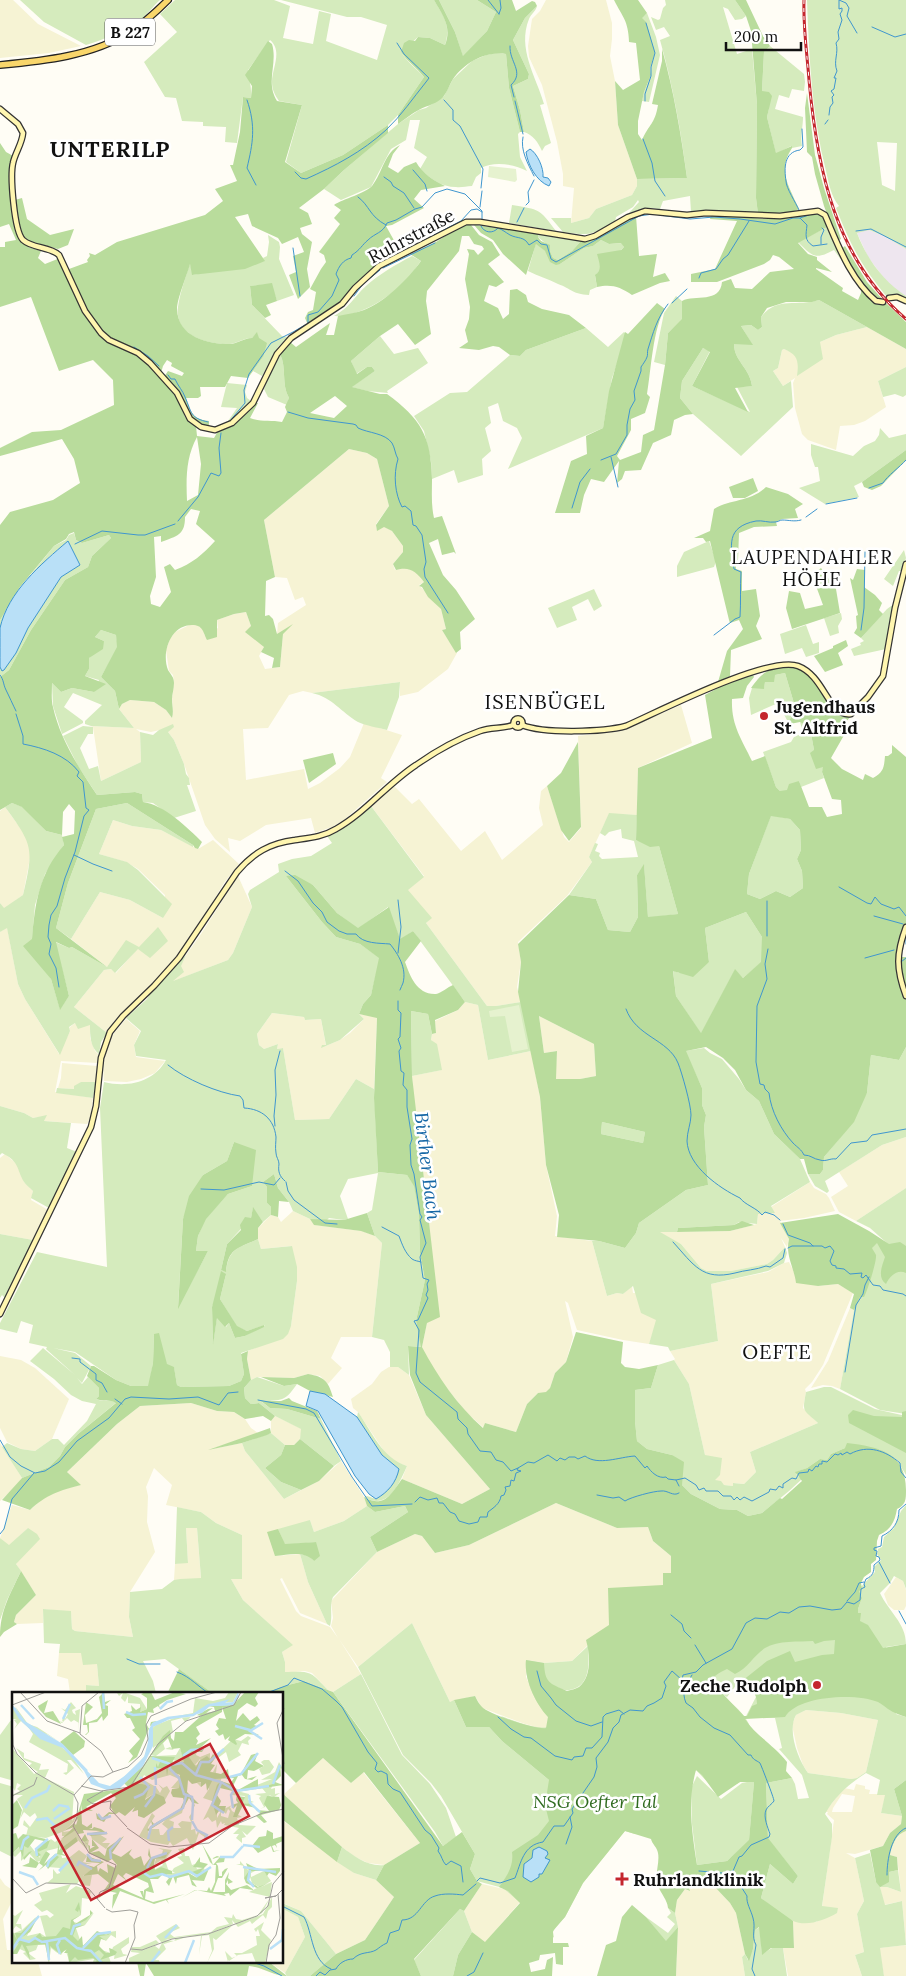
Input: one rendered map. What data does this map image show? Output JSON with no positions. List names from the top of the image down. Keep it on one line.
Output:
{"streets":{"main road":["B 227","Ruhrstraße"]},"districts":["UNTERILP","LAUPENDAHLER HÖHE","ISENBÜGEL","OEFTE"],"water":["Birther Bach"],"parks":["NSG Oefter Tal"],"places":{"other":["Jugendhaus St. Altfrid","Zeche Rudolph"],"health":["Ruhrlandklinik"]},"scale_bar":"200 m"}
